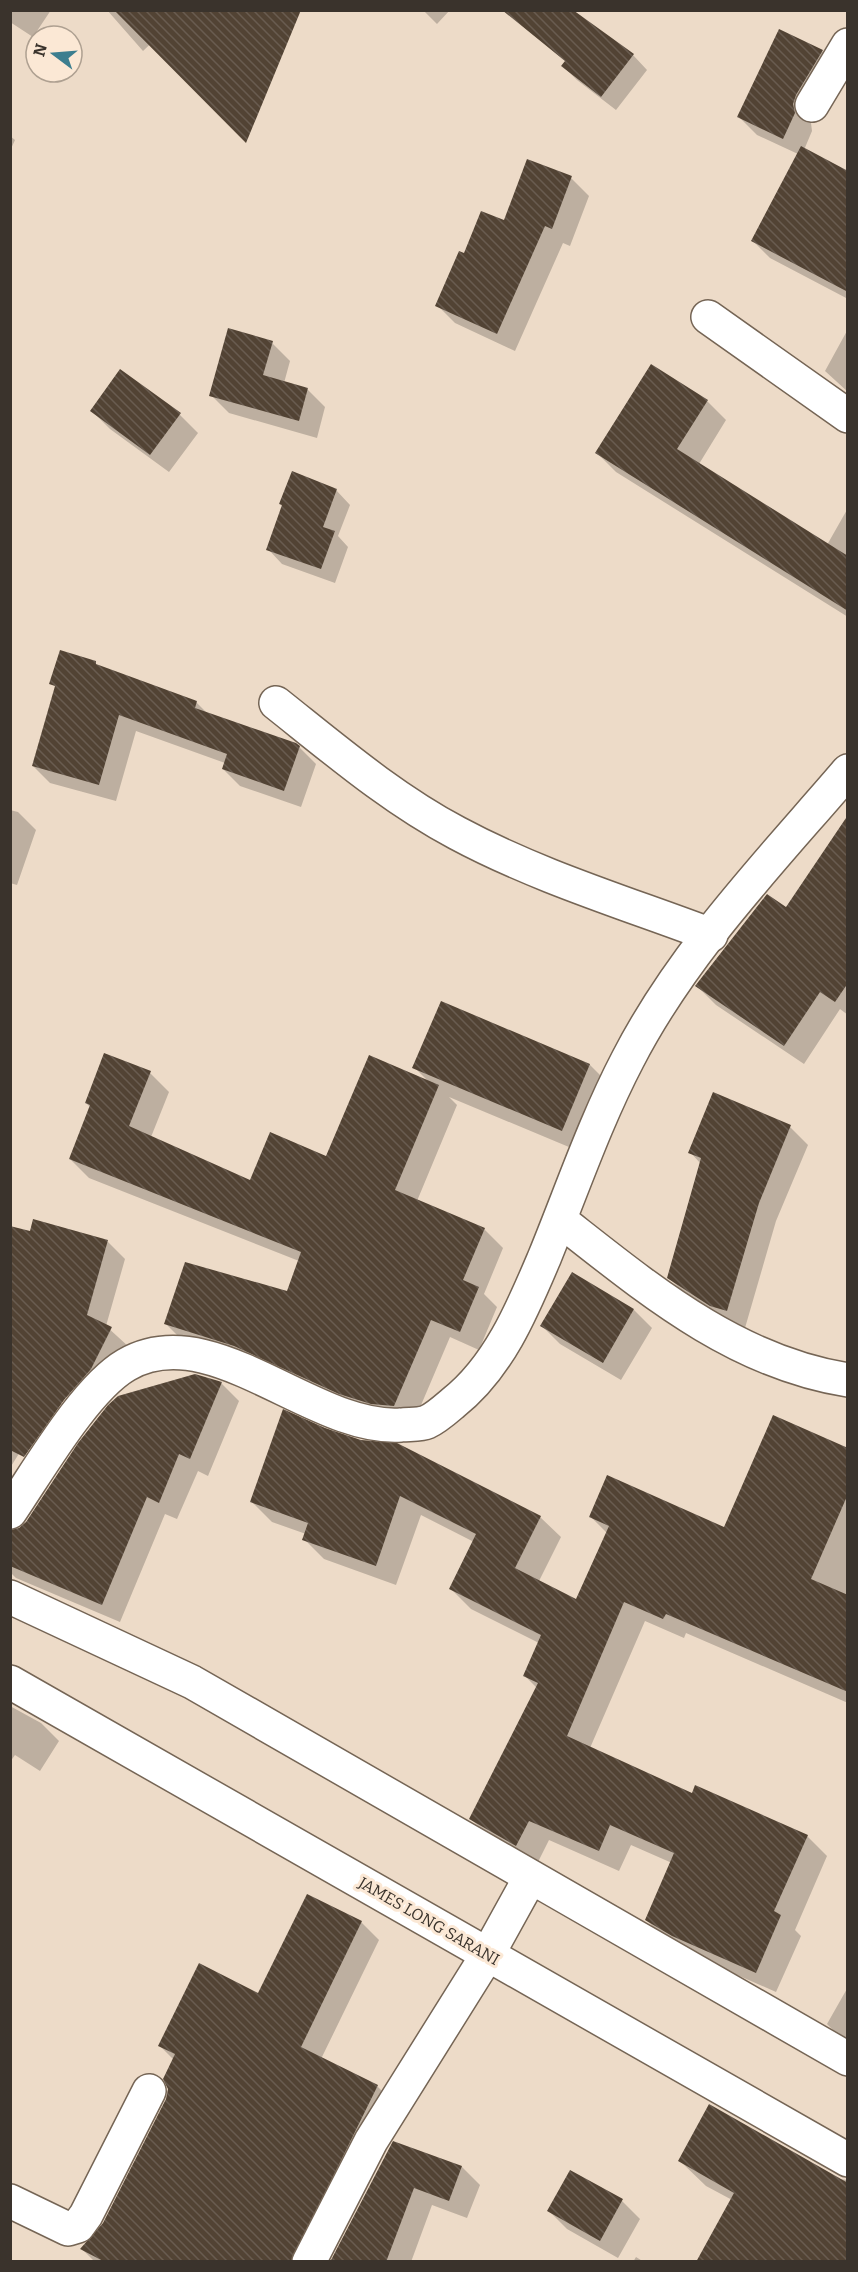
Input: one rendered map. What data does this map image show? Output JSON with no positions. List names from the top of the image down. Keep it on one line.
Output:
{"streets":{"street":["JAMES LONG SARANI"]},"north":"left"}
